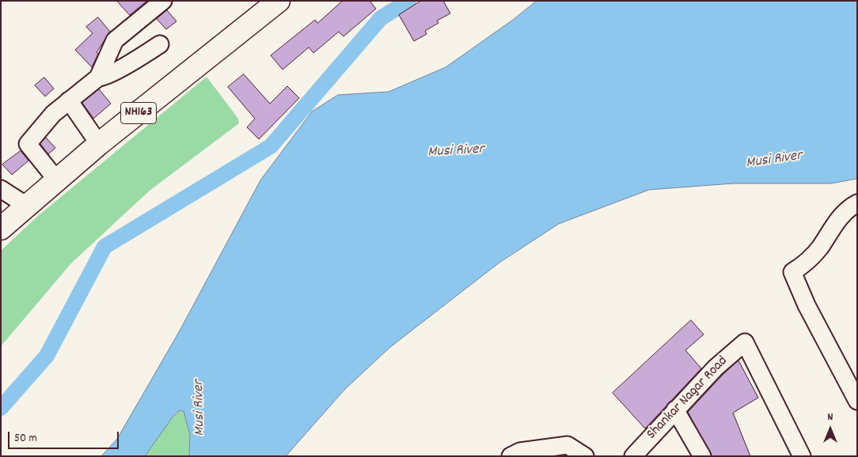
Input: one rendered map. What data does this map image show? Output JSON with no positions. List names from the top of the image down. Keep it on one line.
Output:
{"streets":{"highway":["NH163"],"street":["Shankar Nagar Road"]},"water":["Musi River"],"scale_bar":"50 m","north":"top"}
